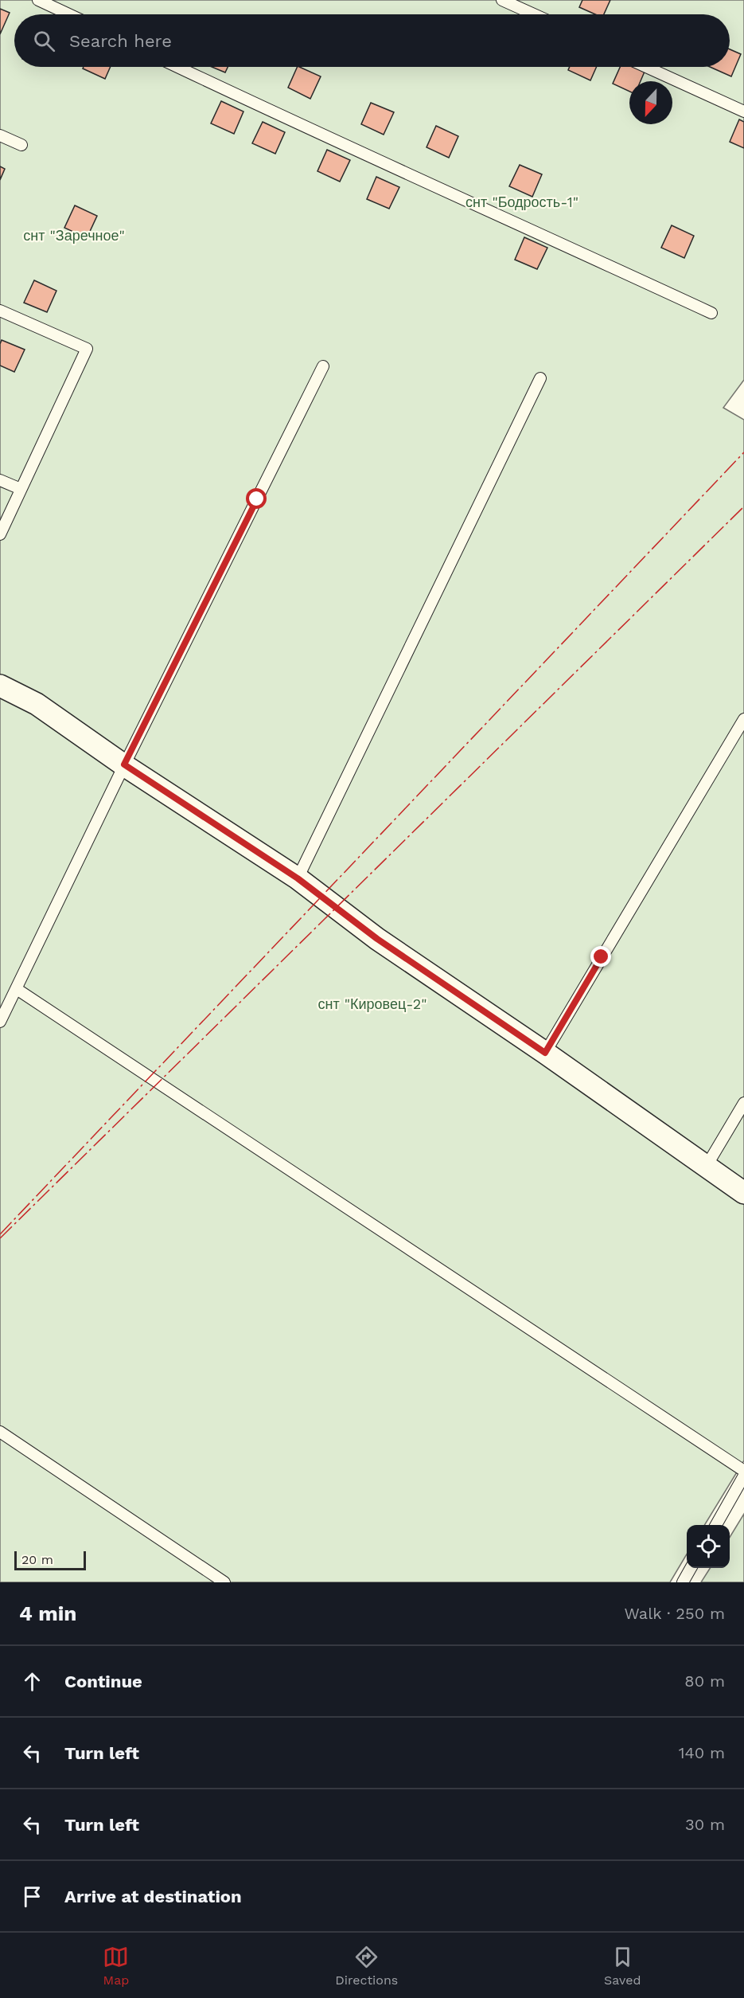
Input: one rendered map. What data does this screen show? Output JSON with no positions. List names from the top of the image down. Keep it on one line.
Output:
{"parks":["снт \"Бодрость-1\"","снт \"Заречное\"","снт \"Кировец-2\""],"scale_bar":"20 m","north":"bottom","page":{"search":"Search here","scale":"20 m","heading":["4 min","Walk · 250 m"],"list":[["Continue","80 m"],["Turn left","140 m"],["Turn left","30 m"],"Arrive at destination"],"nav":["Map","Directions","Saved"]}}
